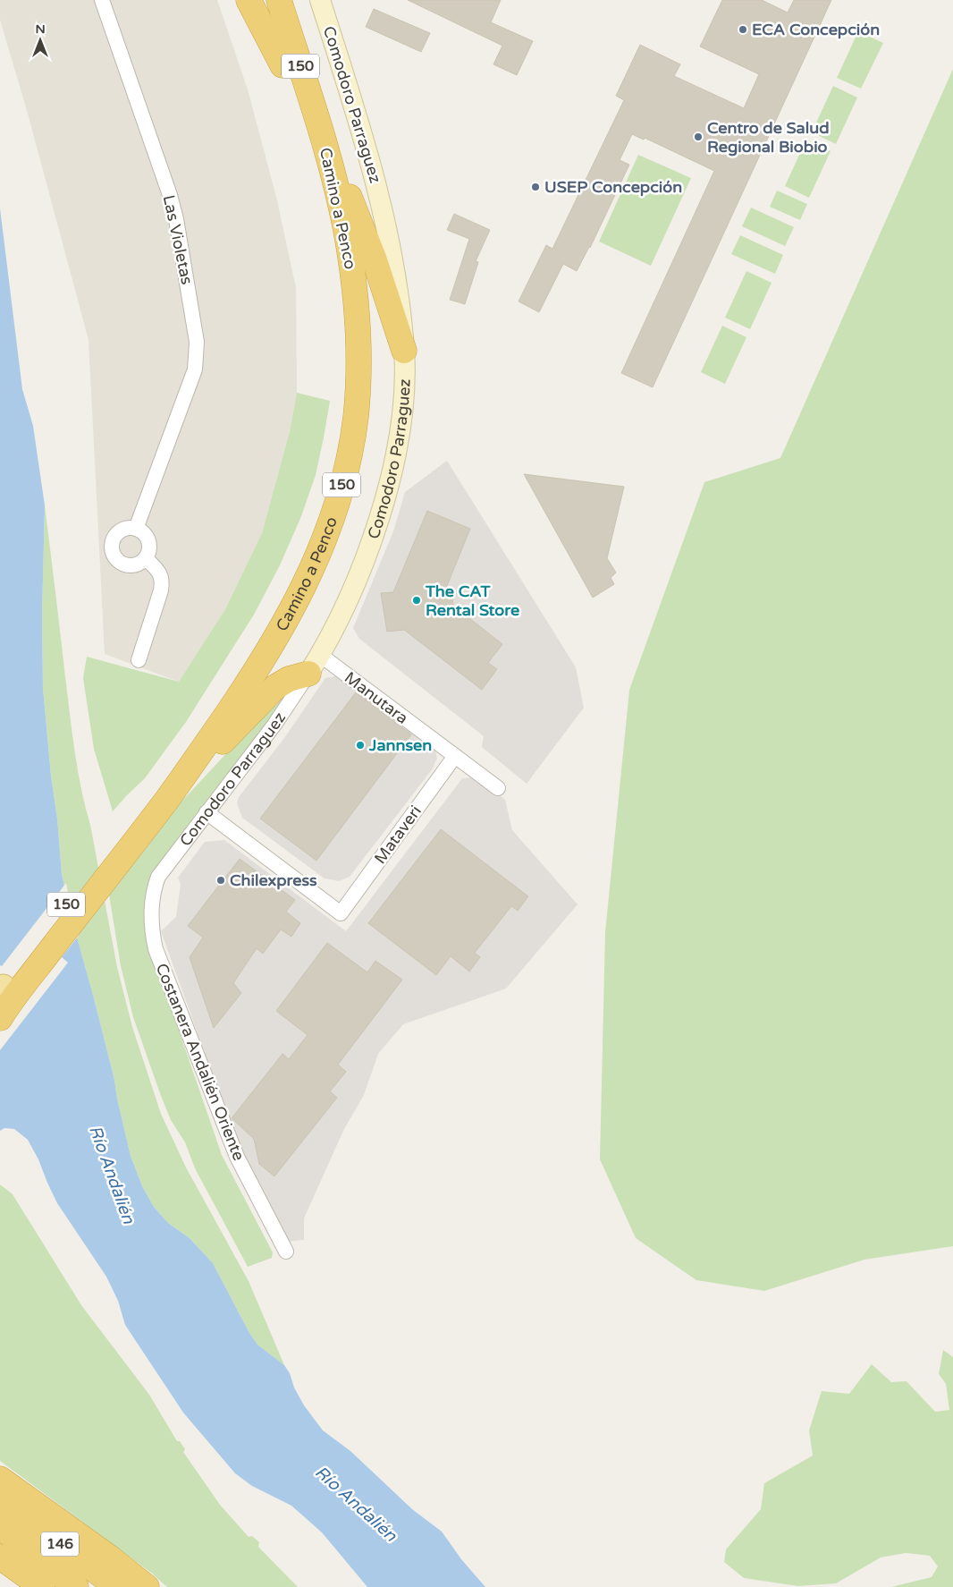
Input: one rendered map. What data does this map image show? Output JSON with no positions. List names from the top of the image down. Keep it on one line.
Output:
{"streets":{"highway":["150","Camino a Penco","146"],"street":["Comodoro Parraguez","Las Violetas","Manutara","Mataveri","Costanera Andalién Oriente"]},"crossings":[["Comodoro Parraguez","Manutara"],["Comodoro Parraguez","Mataveri"],["Comodoro Parraguez","Costanera Andalién Oriente"],["Manutara","Mataveri"]],"water":["Río Andalién"],"places":["ECA Concepción","Centro de Salud Regional Biobio","USEP Concepción","The CAT Rental Store","Jannsen","Chilexpress"],"north":"top"}
